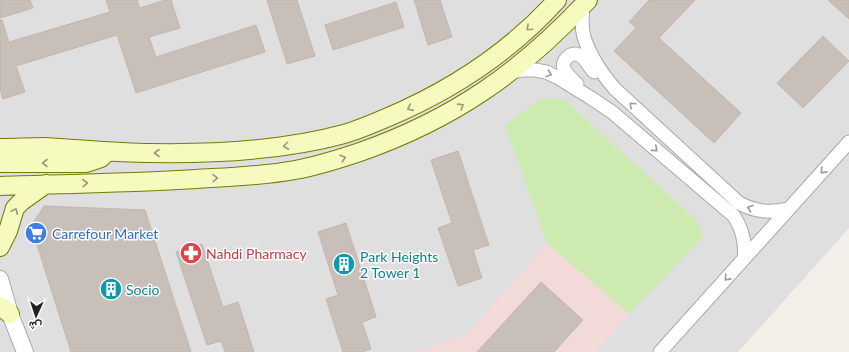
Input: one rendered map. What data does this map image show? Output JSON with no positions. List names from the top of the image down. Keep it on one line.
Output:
{"places":{"supermarket":["Carrefour Market"],"pharmacy":["Nahdi Pharmacy"],"building":["Park Heights 2 Tower 1","Socio"]},"north":"bottom"}
